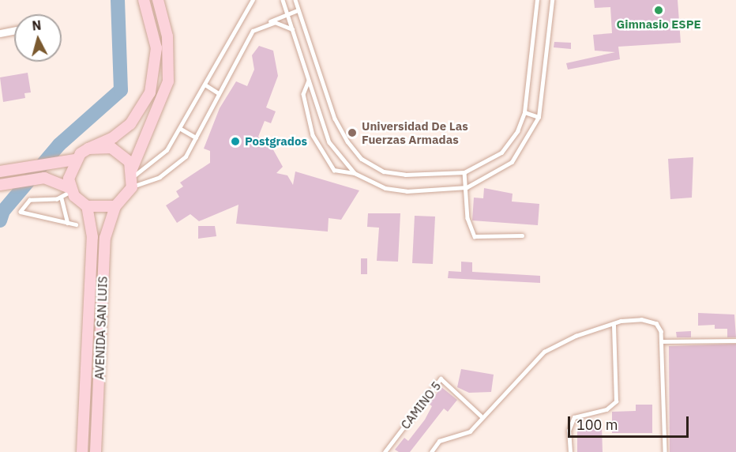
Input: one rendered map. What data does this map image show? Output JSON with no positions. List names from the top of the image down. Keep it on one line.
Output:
{"streets":{"street":["AVENIDA SAN LUIS"],"lane":["CAMINO 5"]},"places":["Gimnasio ESPE","Universidad De Las Fuerzas Armadas","Postgrados"],"scale_bar":"100 m","north":"top"}
